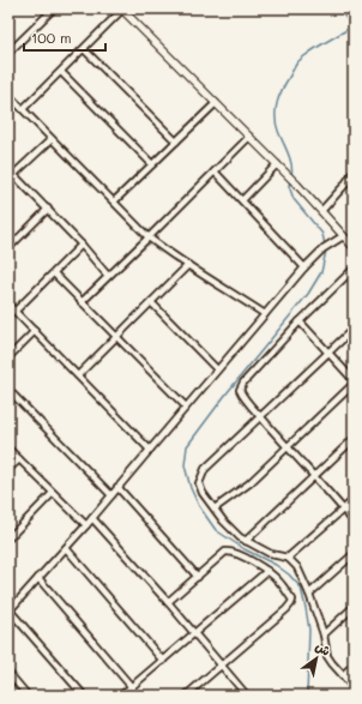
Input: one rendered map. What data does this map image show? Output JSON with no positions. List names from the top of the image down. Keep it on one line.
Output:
{"scale_bar":"100 m","north":"top right"}
